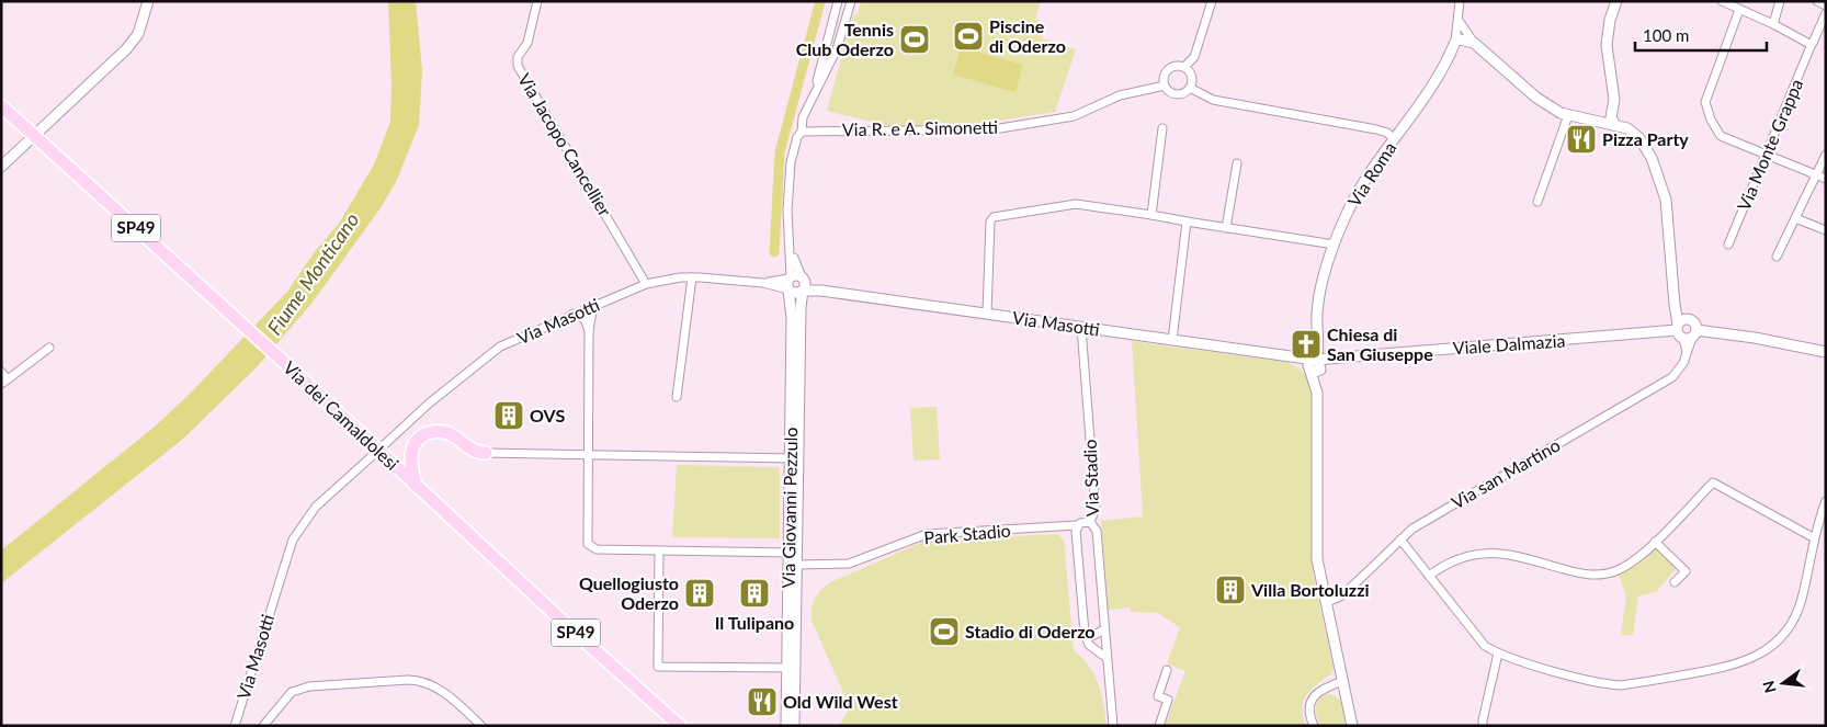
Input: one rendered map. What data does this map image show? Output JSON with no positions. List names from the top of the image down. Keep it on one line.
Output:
{"streets":{"main road":["SP49","Via dei Camaldolesi"],"street":["Via R. e A. Simonetti","Via Jacopo Cancellier","Via Monte Grappa","Via Roma","Via Masotti","Viale Dalmazia","Via san Martino","Via Stadio","Via Giovanni Pezzulo","Park Stadio"]},"crossings":[["Via Jacopo Cancellier","Via Masotti"],["Via Roma","Via Masotti"],["Via Roma","Viale Dalmazia"],["Via Roma","Via san Martino"],["Via Masotti","Viale Dalmazia"],["Via Masotti","Via Stadio"],["Via Masotti","Via Giovanni Pezzulo"],["Via Stadio","Park Stadio"],["Via Giovanni Pezzulo","Park Stadio"]],"water":["Fiume Monticano"],"places":{"sports":["Piscine di Oderzo","Tennis Club Oderzo","Stadio di Oderzo"],"restaurant":["Pizza Party","Old Wild West"],"church":["Chiesa di San Giuseppe"],"building":["OVS","Villa Bortoluzzi","Quellogiusto Oderzo","Il Tulipano"]},"scale_bar":"100 m","north":"left"}
